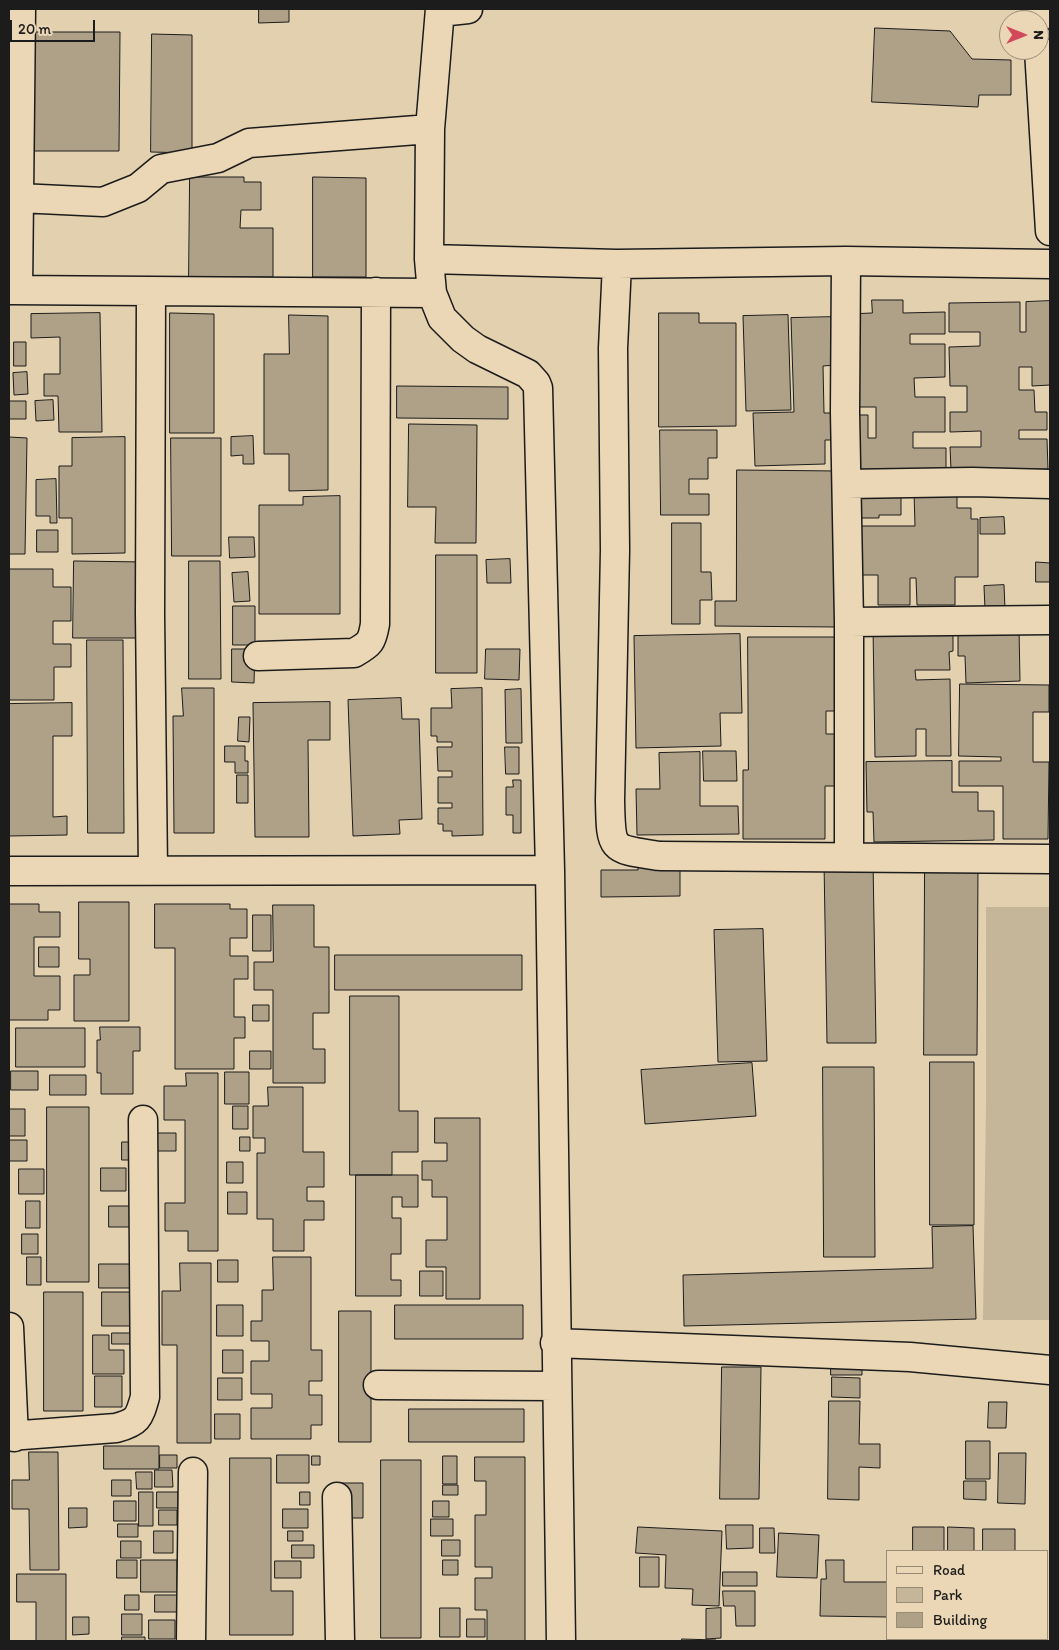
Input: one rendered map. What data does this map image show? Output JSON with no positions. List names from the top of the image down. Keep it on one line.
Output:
{"legend":["Road","Park","Building"],"scale_bar":"20 m","north":"right"}
